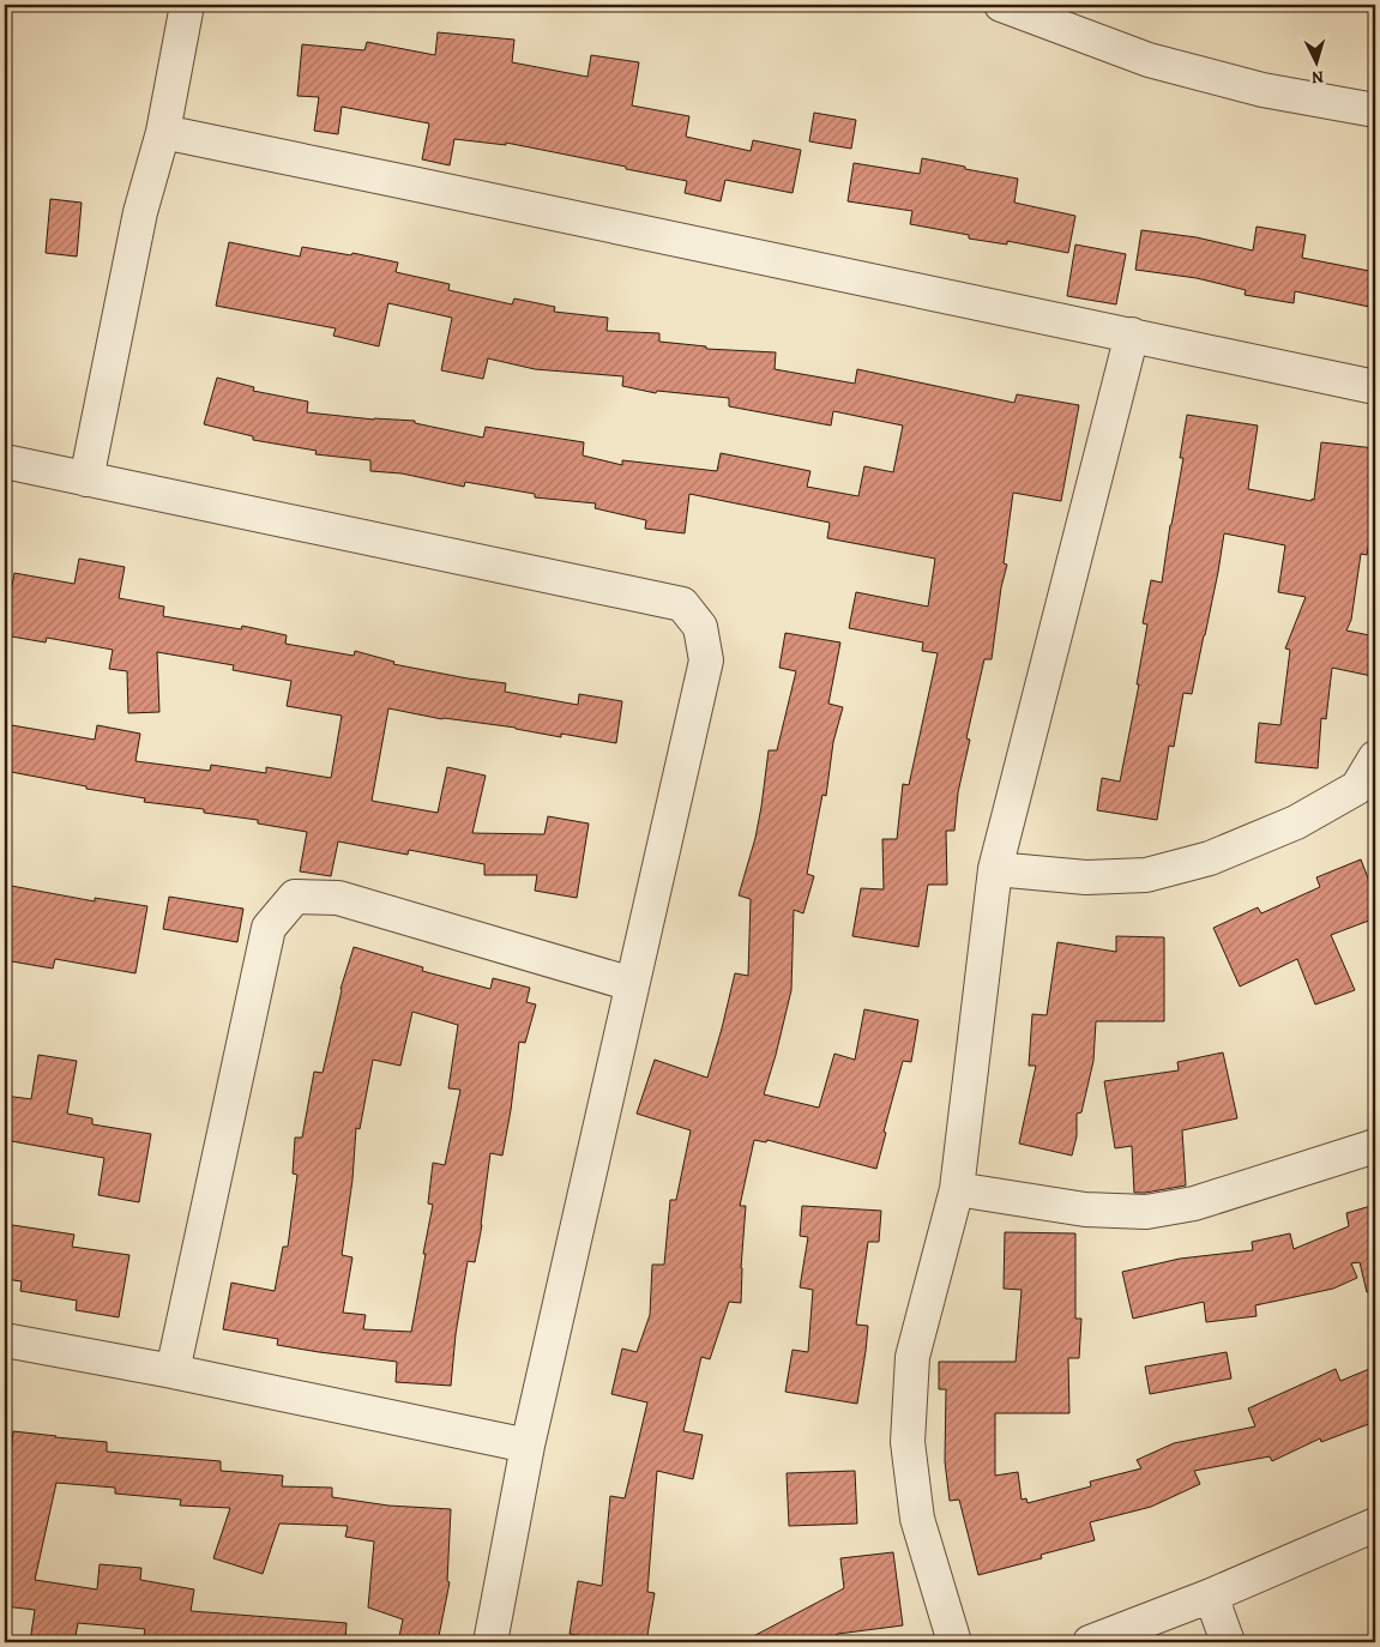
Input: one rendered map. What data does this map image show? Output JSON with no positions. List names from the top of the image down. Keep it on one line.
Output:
{"north":"bottom"}
